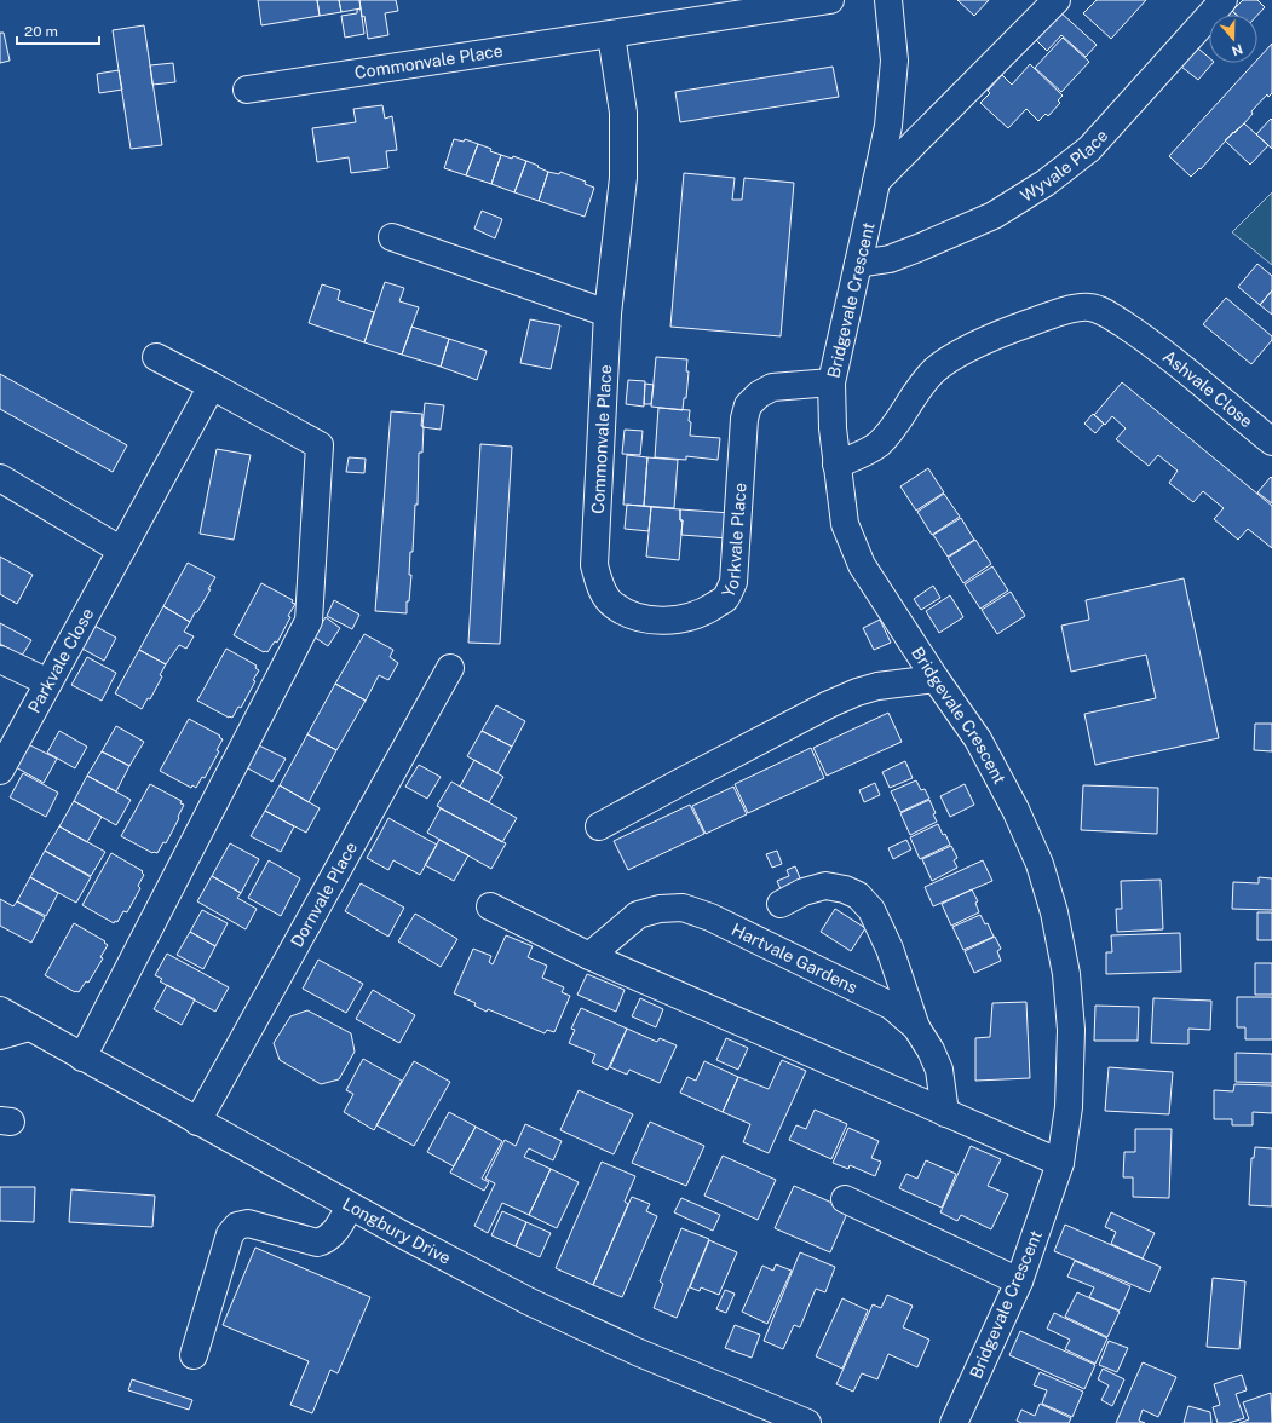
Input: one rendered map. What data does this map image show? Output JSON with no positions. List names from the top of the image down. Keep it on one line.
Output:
{"streets":{"street":["Commonvale Place","Wyvale Place","Bridgevale Crescent","Ashvale Close","Yorkvale Place","Parkvale Close","Dornvale Place","Hartvale Gardens","Longbury Drive"]},"crossings":[["Commonvale Place","Yorkvale Place"],["Wyvale Place","Bridgevale Crescent"],["Bridgevale Crescent","Ashvale Close"],["Bridgevale Crescent","Yorkvale Place"],["Dornvale Place","Longbury Drive"]],"scale_bar":"20 m","north":"bottom"}
